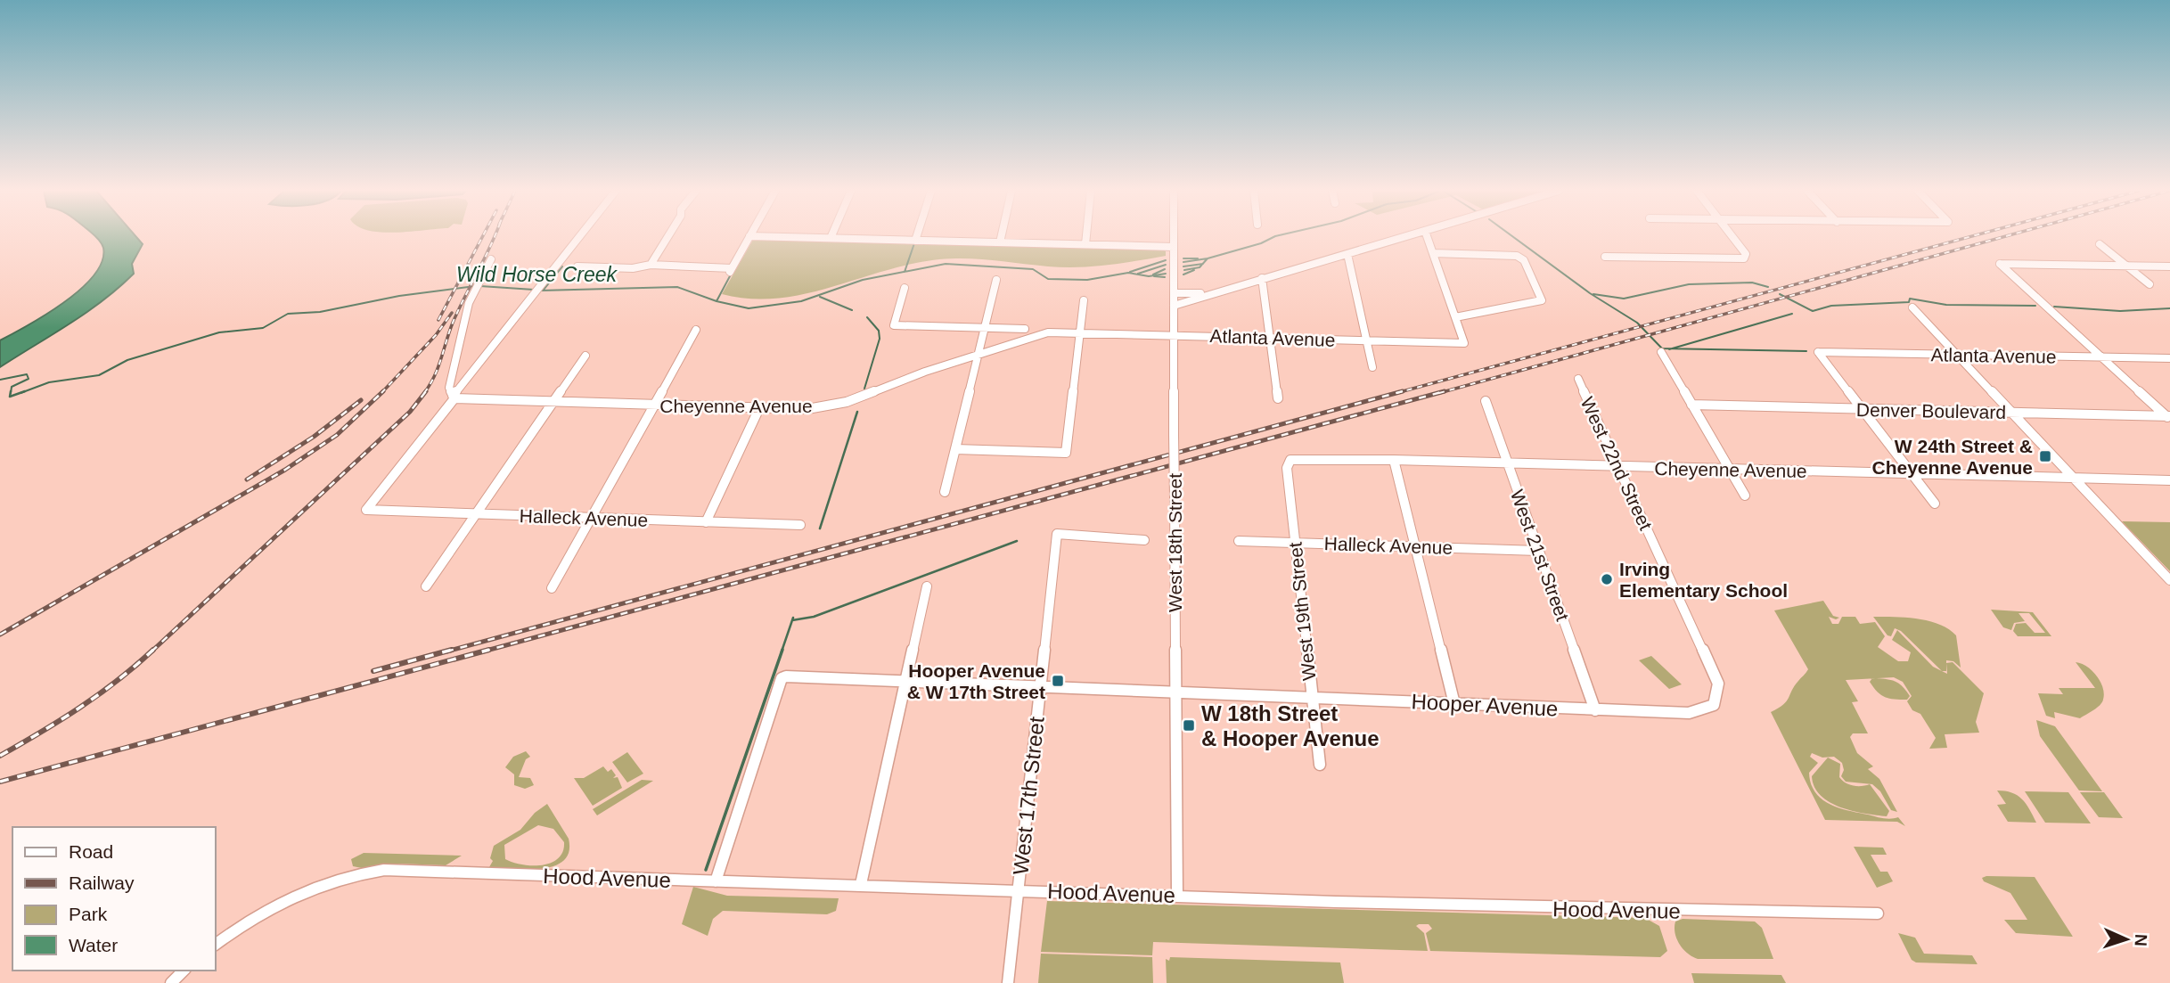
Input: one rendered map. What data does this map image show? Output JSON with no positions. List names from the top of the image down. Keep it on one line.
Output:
{"streets":{"street":["Atlanta Avenue","Cheyenne Avenue","Denver Boulevard","West 22nd Street","Halleck Avenue","West 18th Street","West 21st Street","West 19th Street","Hooper Avenue","West 17th Street","Hood Avenue"]},"crossings":[["Atlanta Avenue","Cheyenne Avenue"],["Atlanta Avenue","Denver Boulevard"],["Atlanta Avenue","West 18th Street"],["Cheyenne Avenue","West 22nd Street"],["Cheyenne Avenue","Halleck Avenue"],["Cheyenne Avenue","West 21st Street"],["Cheyenne Avenue","West 19th Street"],["West 22nd Street","Hooper Avenue"],["Halleck Avenue","West 21st Street"],["Halleck Avenue","West 19th Street"],["West 18th Street","Hooper Avenue"],["West 18th Street","Hood Avenue"],["West 21st Street","Hooper Avenue"],["West 19th Street","Hooper Avenue"],["Hooper Avenue","West 17th Street"],["Hooper Avenue","Hood Avenue"],["West 17th Street","Hood Avenue"]],"water":["Wild Horse Creek"],"places":{"transit":["W 24th Street & Cheyenne Avenue","Hooper Avenue & W 17th Street","W 18th Street & Hooper Avenue"],"other":["Irving Elementary School"]},"legend":["Road","Railway","Park","Water"],"north":"right"}
